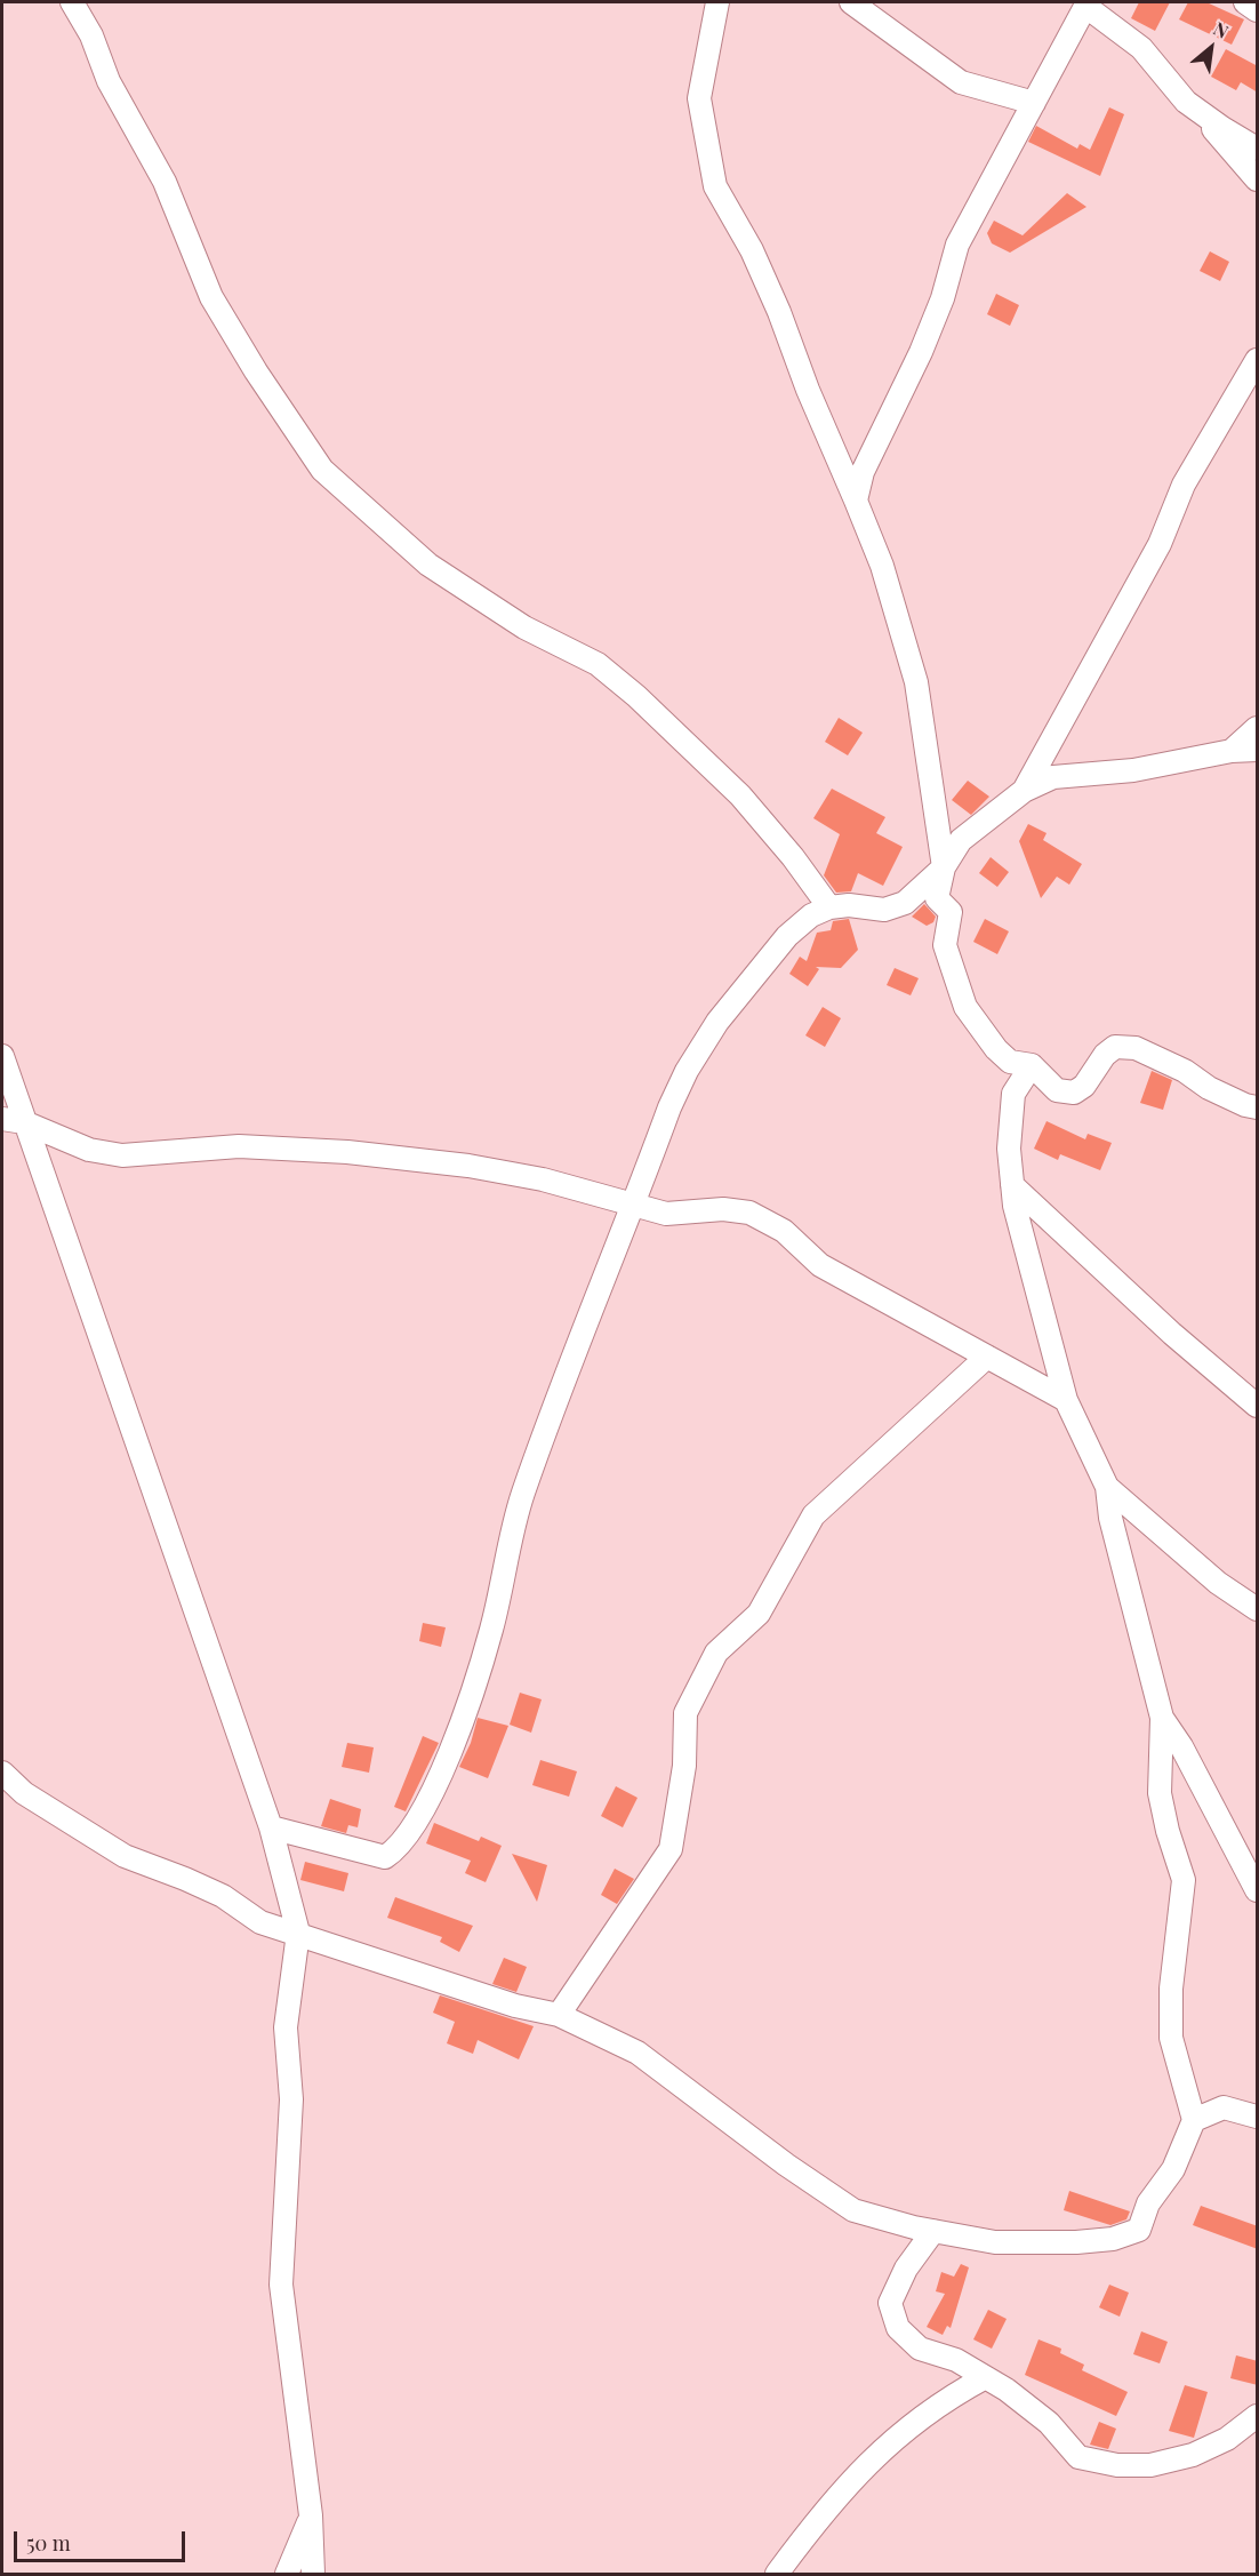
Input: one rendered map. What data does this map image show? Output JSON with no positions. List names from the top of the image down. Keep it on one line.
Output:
{"scale_bar":"50 m","north":"top right"}
